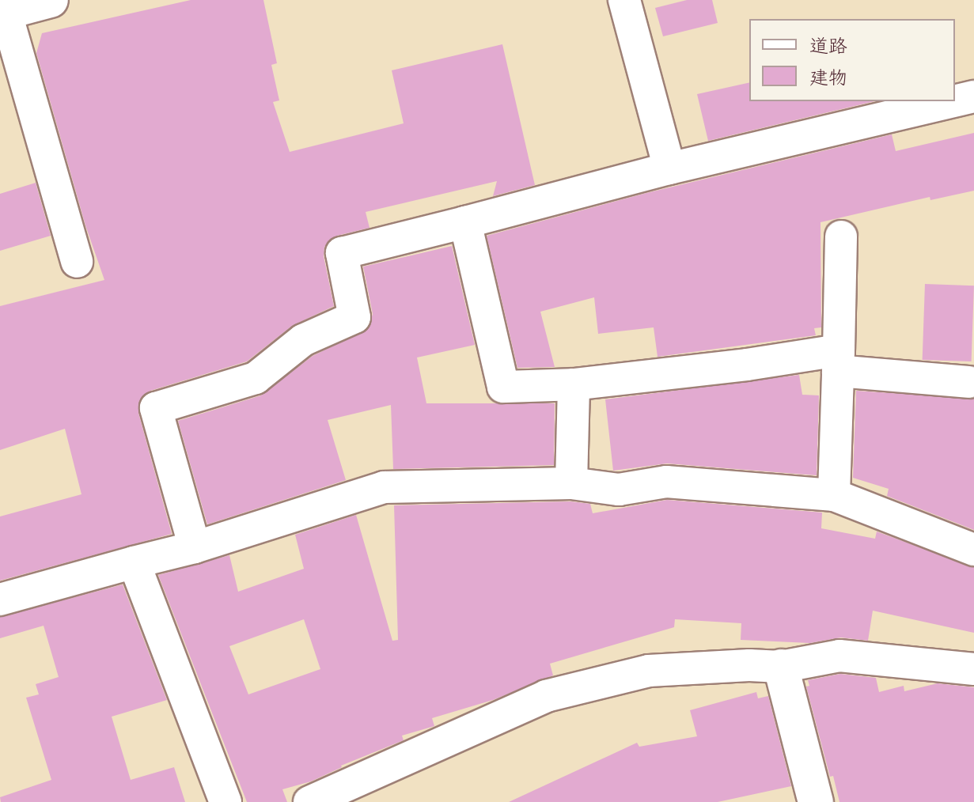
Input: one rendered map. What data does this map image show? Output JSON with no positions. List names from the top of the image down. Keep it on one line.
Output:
{"legend":["道路","建物"]}
